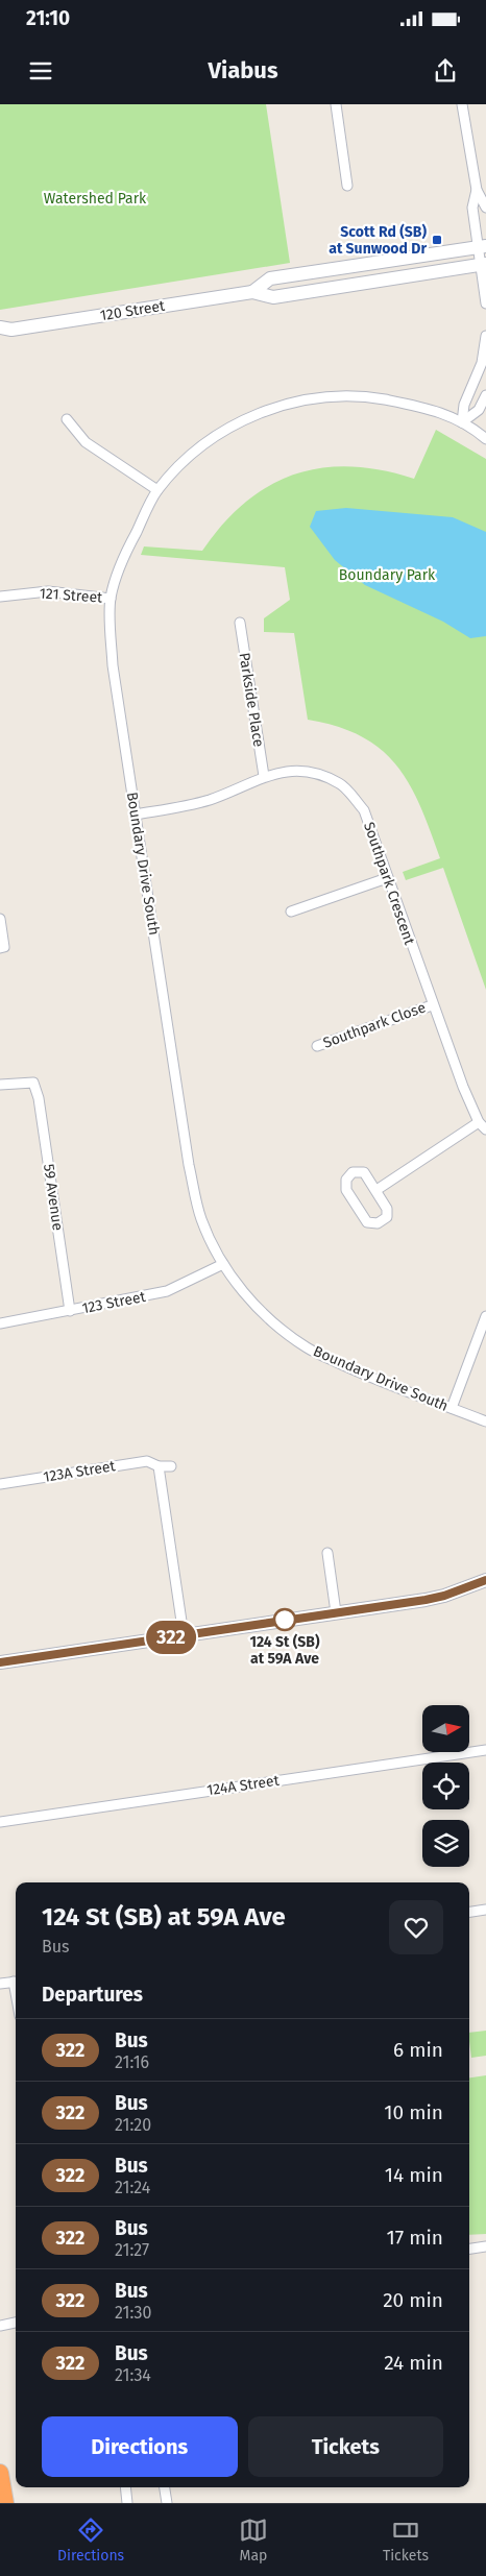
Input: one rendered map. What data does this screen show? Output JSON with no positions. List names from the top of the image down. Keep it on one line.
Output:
{"streets":{"main road":["120 Street"],"street":["121 Street","Parkside Place","Boundary Drive South","Southpark Crescent","Southpark Close","59 Avenue","123 Street","123A Street","124A Street"]},"crossings":[["121 Street","Boundary Drive South"],["Parkside Place","Southpark Crescent"],["Boundary Drive South","Southpark Crescent"],["Boundary Drive South","123 Street"],["Southpark Crescent","Southpark Close"],["59 Avenue","123 Street"]],"parks":["Watershed Park","Boundary Park"],"places":{"transit":["Scott Rd (SB) at Sunwood Dr"],"other":["124 St (SB) at 59A Ave"]},"lines":["bus line 322"],"north":"right","page":{"status":"21:10","header":"Viabus","on_map":"322","heading":[["124 St (SB) at 59A Ave","Bus"],"Departures"],"list":[{"mark":"322","name":"Bus","note":"21:16","value":"6 min"},{"mark":"322","name":"Bus","note":"21:20","value":"10 min"},{"mark":"322","name":"Bus","note":"21:24","value":"14 min"},{"mark":"322","name":"Bus","note":"21:27","value":"17 min"},{"mark":"322","name":"Bus","note":"21:30","value":"20 min"},{"mark":"322","name":"Bus","note":"21:34","value":"24 min"}],"buttons":["Directions","Tickets"],"tabs":["Directions","Map","Tickets"]}}
